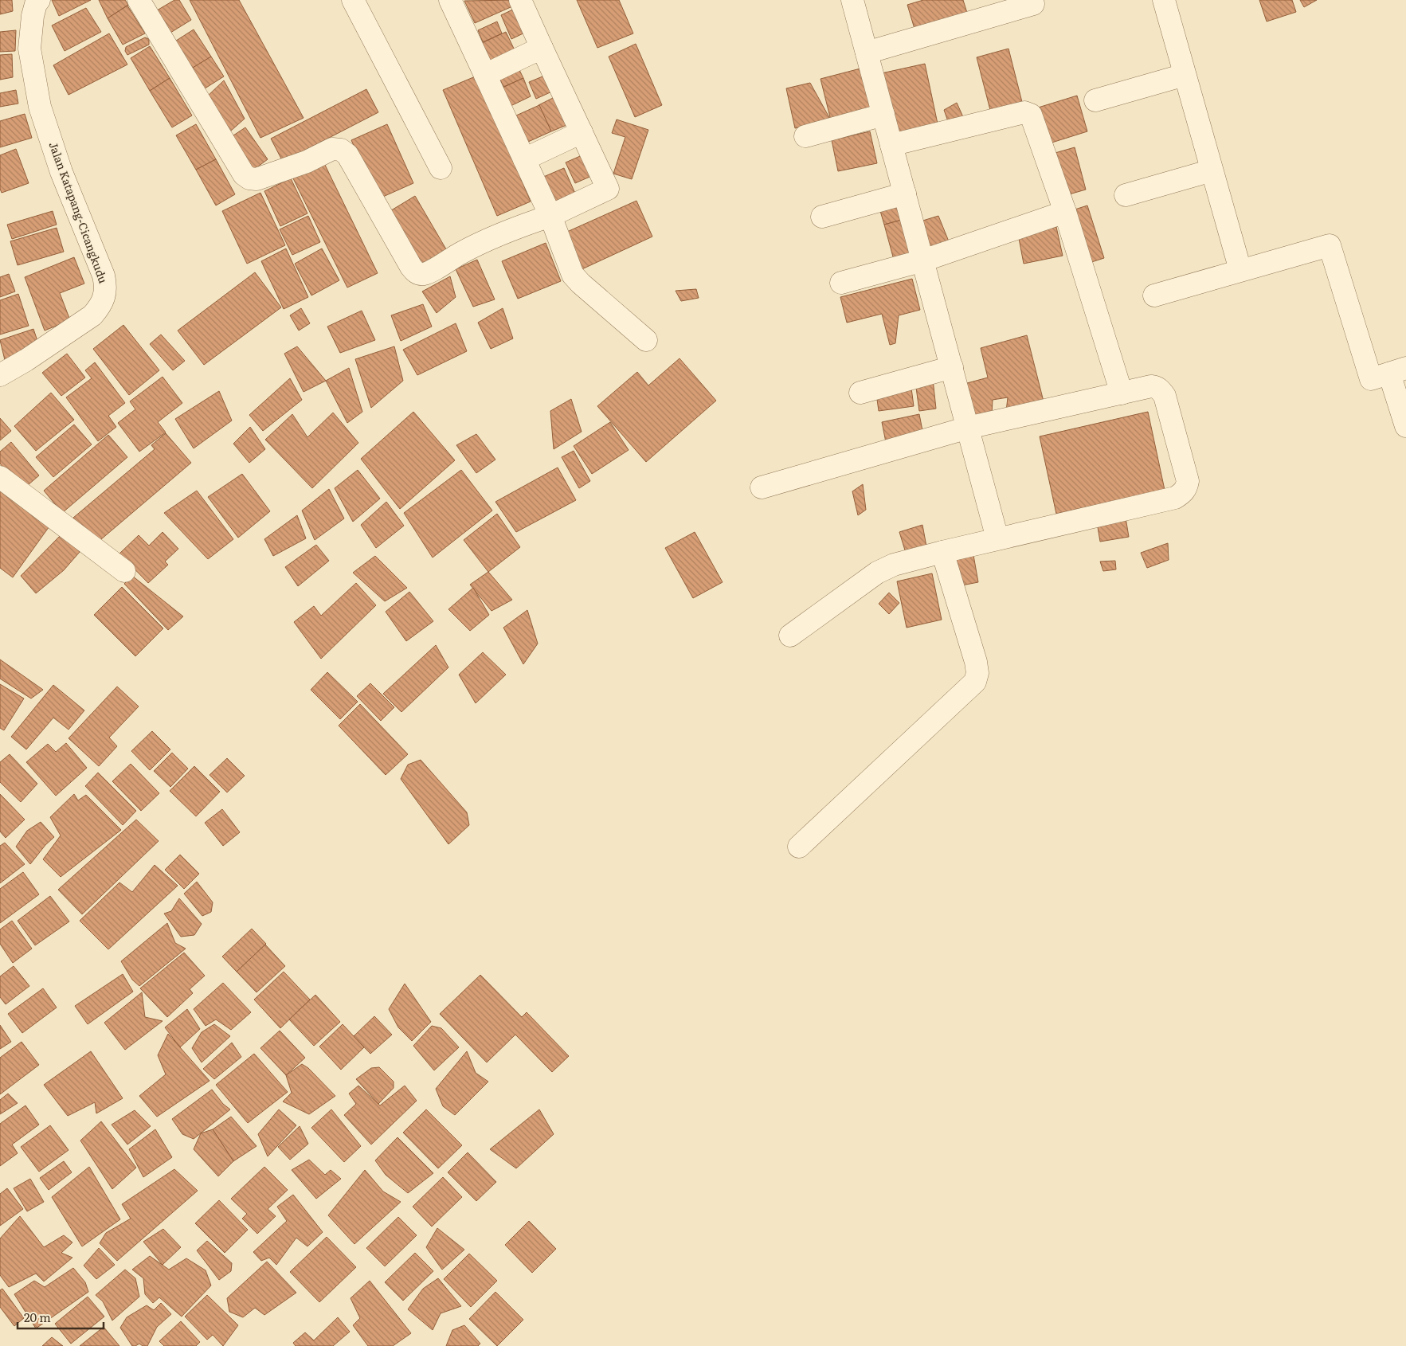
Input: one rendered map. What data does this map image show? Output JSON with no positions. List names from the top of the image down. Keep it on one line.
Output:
{"streets":{"street":["Jalan Katapang-Cicangkudu"]},"scale_bar":"20 m"}
